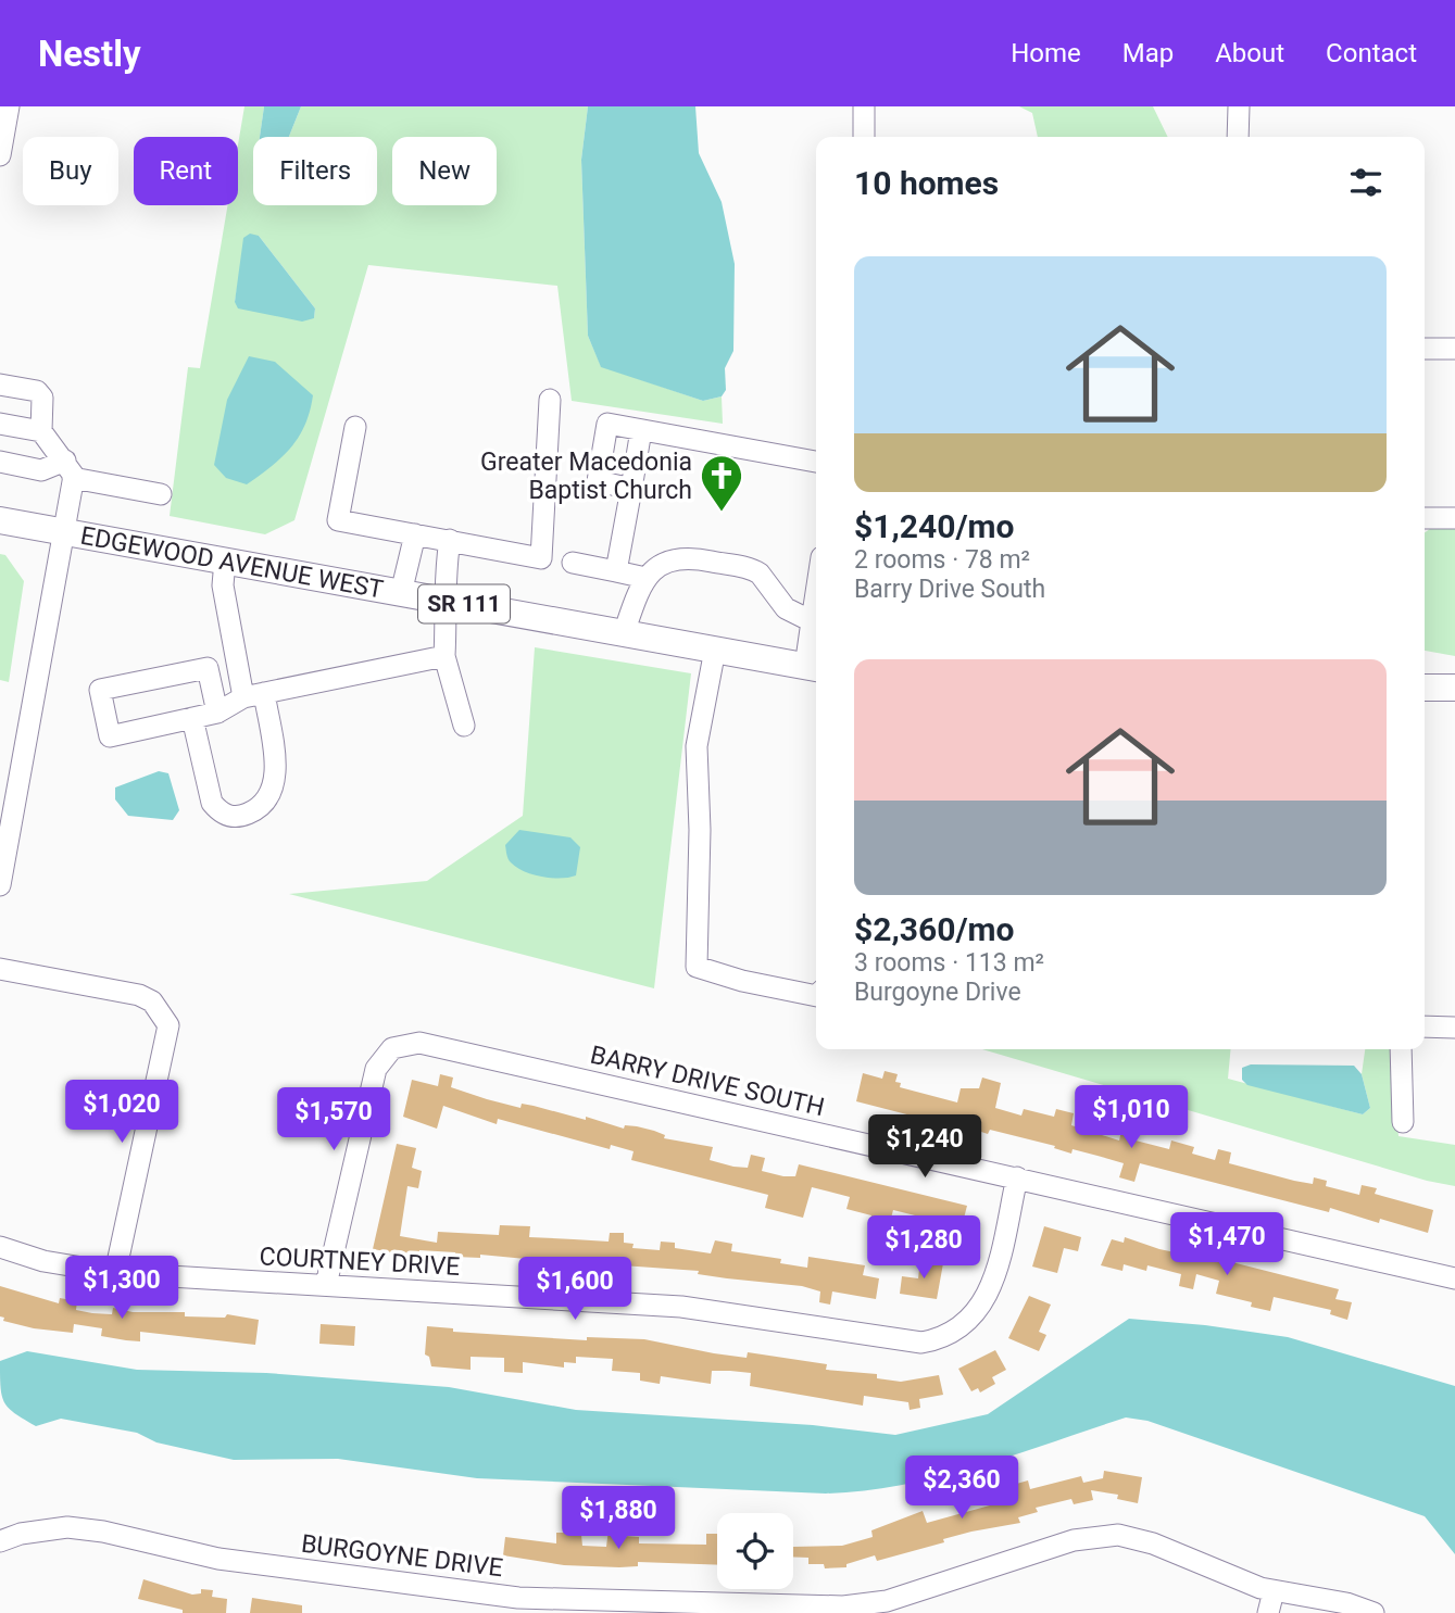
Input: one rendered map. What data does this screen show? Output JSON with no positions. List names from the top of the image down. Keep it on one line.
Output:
{"streets":{"main road":["EDGEWOOD AVENUE WEST","SR 111"],"street":["BARRY DRIVE SOUTH","COURTNEY DRIVE","BURGOYNE DRIVE"]},"crossings":[["BARRY DRIVE SOUTH","COURTNEY DRIVE"]],"places":{"church":["Greater Macedonia Baptist Church"]},"page":{"header":"Nestly","nav":["Home","Map","About","Contact"],"chip":["Buy","Rent","Filters","New"],"heading":"10 homes","list":[{"name":"$1,240/mo","note":"2 rooms · 78 m² · Barry Drive South"},{"name":"$2,360/mo","note":"3 rooms · 113 m² · Burgoyne Drive"}],"price":["$1,020","$1,010","$1,570","$1,240","$1,470","$1,280","$1,300","$1,600","$2,360","$1,880"]}}
